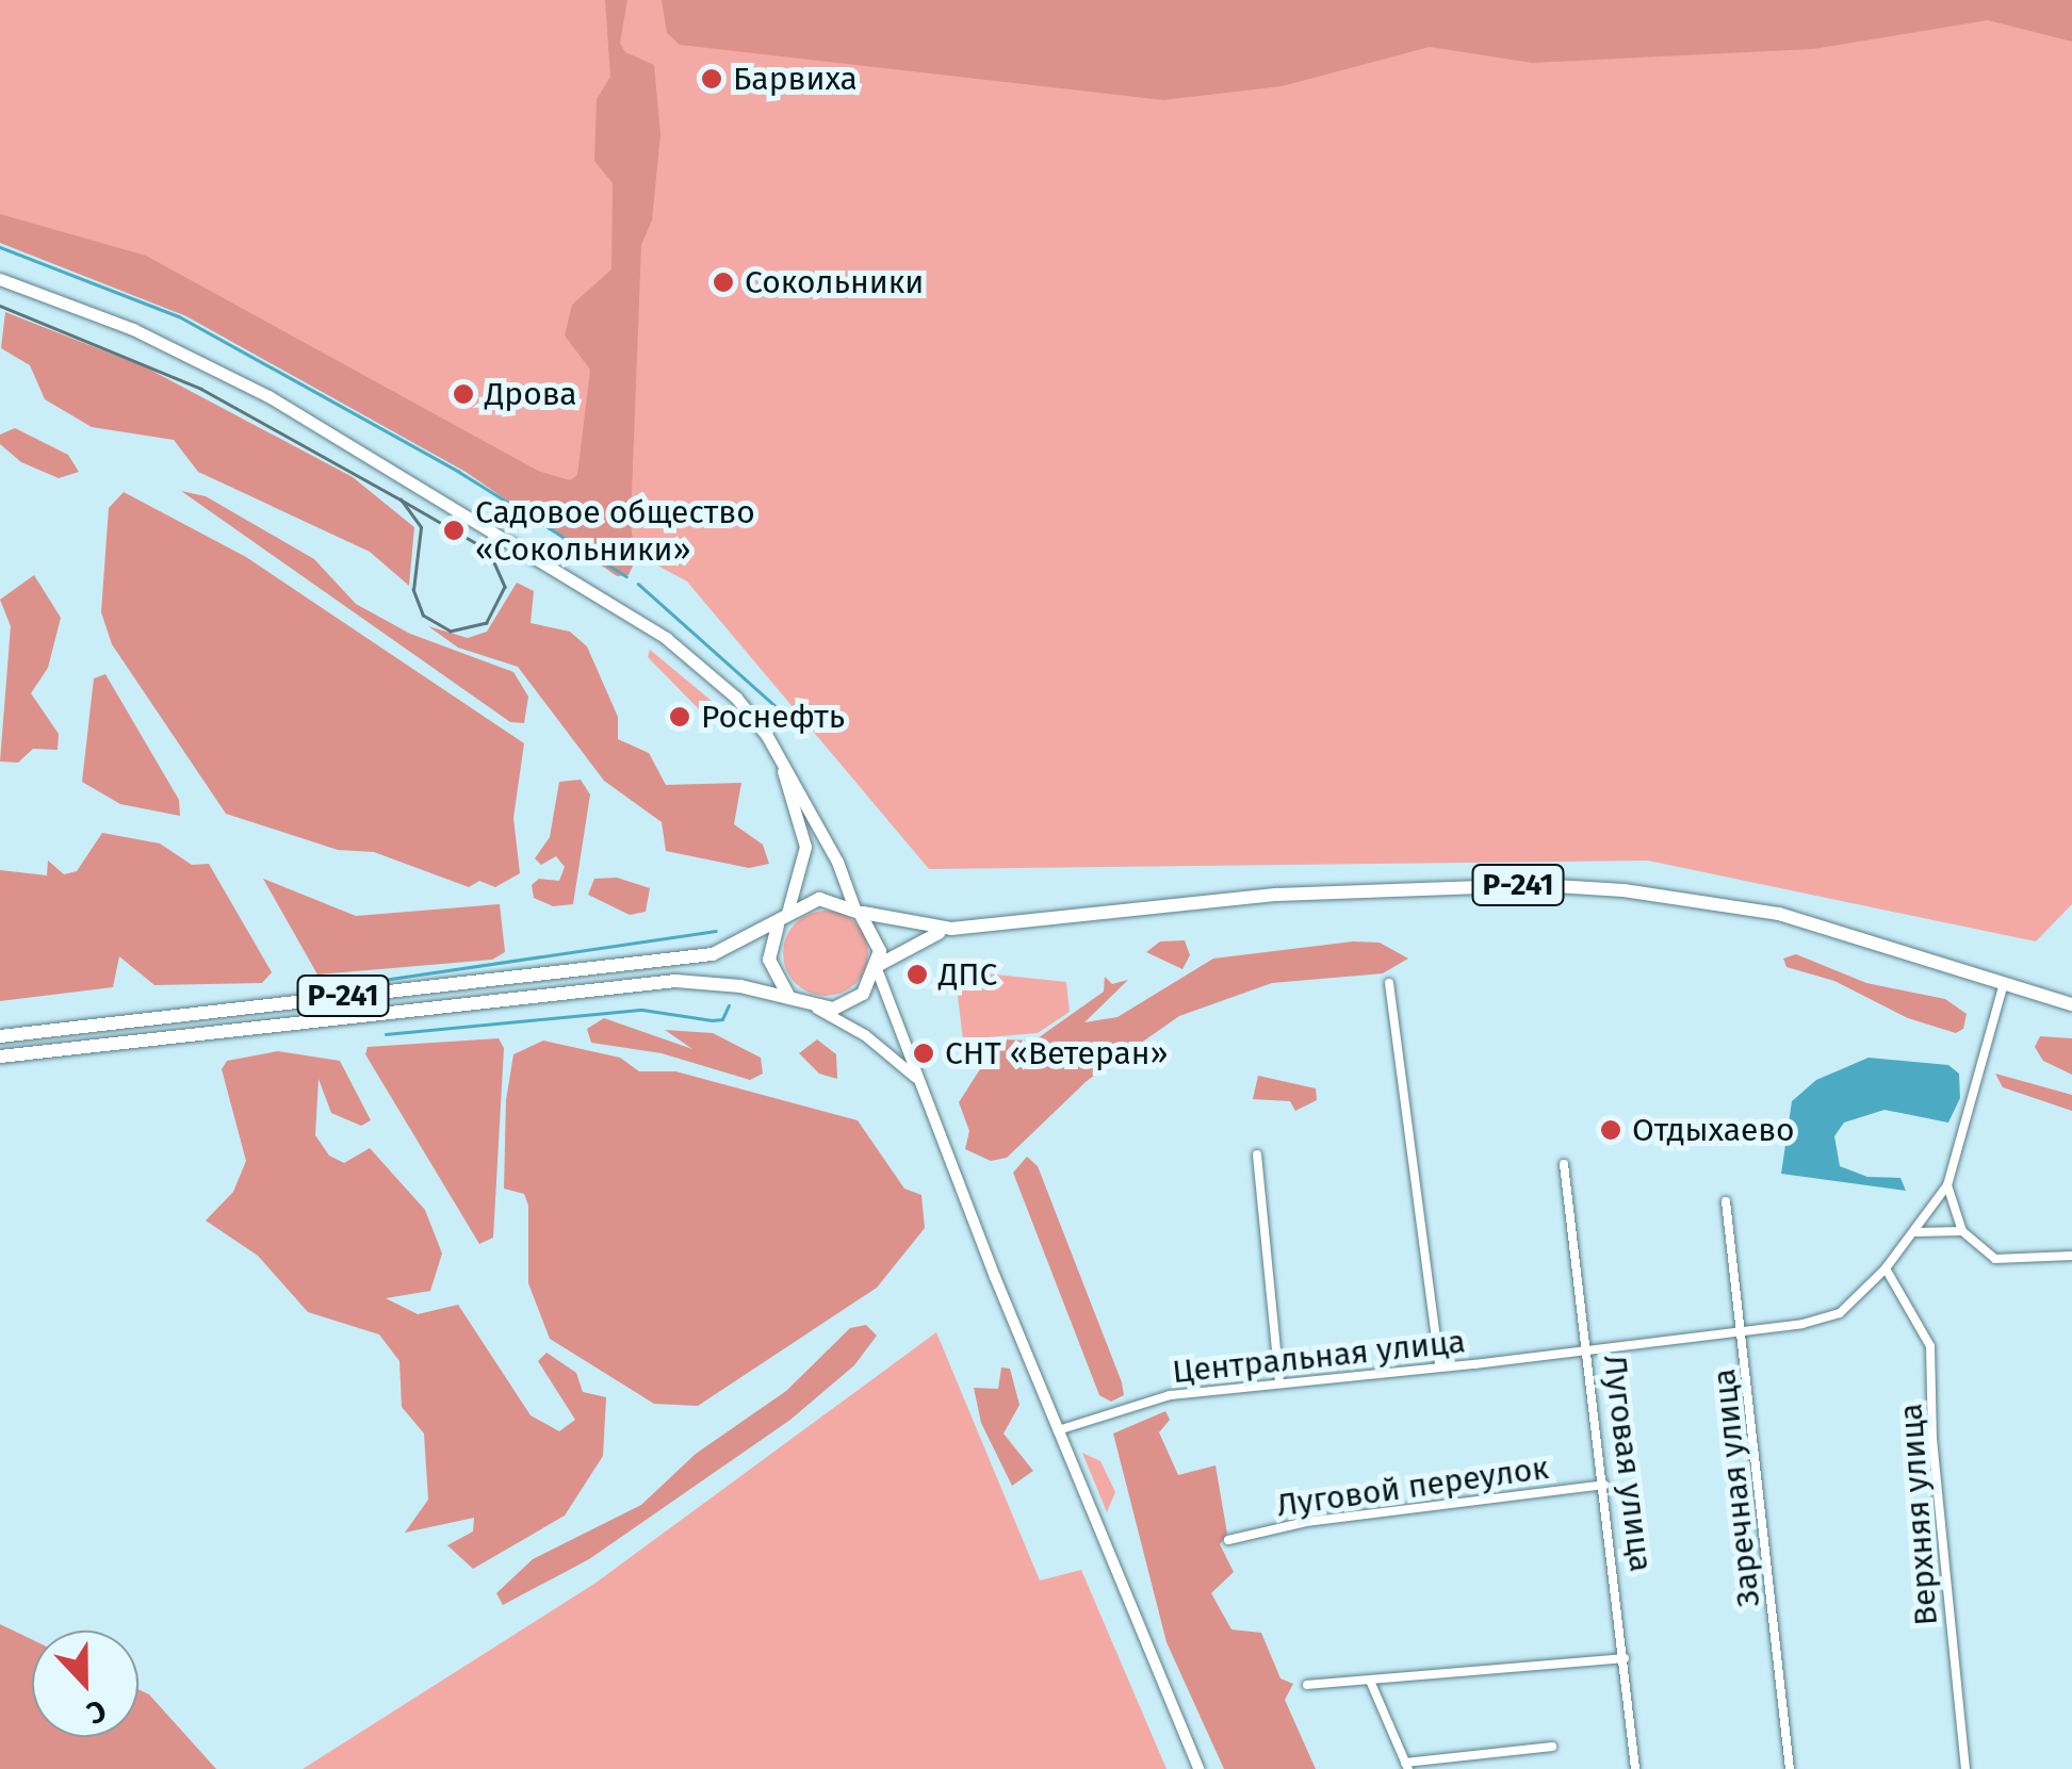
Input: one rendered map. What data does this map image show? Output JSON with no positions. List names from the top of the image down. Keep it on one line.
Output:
{"streets":{"highway":["Р-241"],"street":["Центральная улица","Луговая улица","Луговой переулок","Заречная улица","Верхняя улица"]},"crossings":[["Р-241","Центральная улица"],["Центральная улица","Луговая улица"],["Центральная улица","Заречная улица"],["Центральная улица","Верхняя улица"],["Луговая улица","Луговой переулок"]],"places":["Барвиха","Сокольники","Дрова","Садовое общество «Сокольники»","Роснефть","ДПС","СНТ «Ветеран»","Отдыхаево"],"north":"bottom"}
